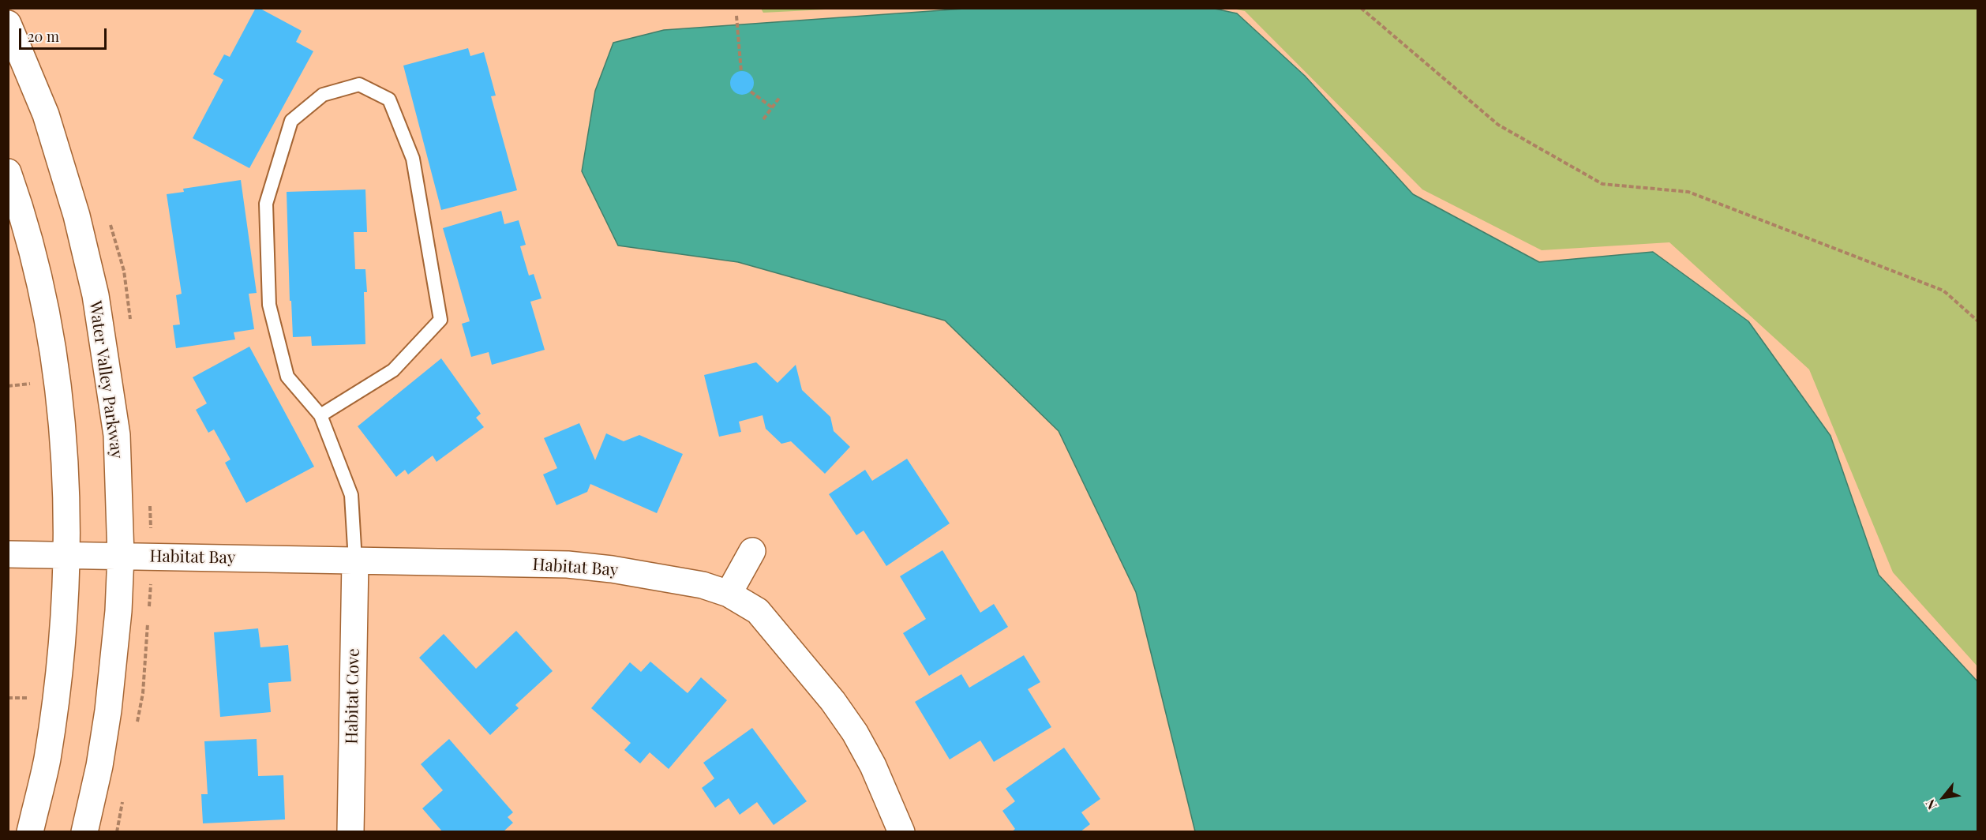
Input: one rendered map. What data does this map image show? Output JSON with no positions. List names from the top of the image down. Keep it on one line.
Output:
{"streets":{"street":["Water Valley Parkway","Habitat Bay","Habitat Cove"]},"crossings":[["Water Valley Parkway","Habitat Bay"],["Habitat Bay","Habitat Cove"]],"scale_bar":"20 m","north":"bottom left"}
